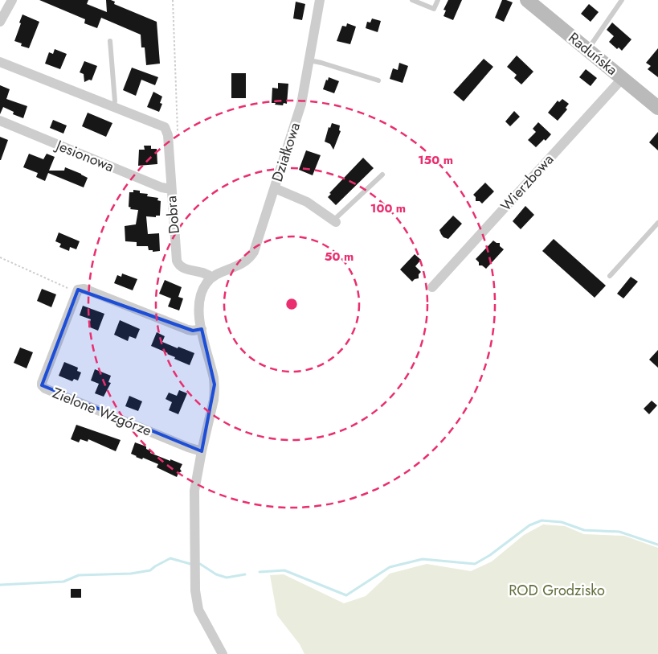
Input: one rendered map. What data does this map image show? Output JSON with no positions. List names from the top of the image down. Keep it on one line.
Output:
{"streets":{"street":["Raduńska","Działkowa","Jesionowa","Wierzbowa","Dobra","Zielone Wzgórze"]},"crossings":[["Raduńska","Wierzbowa"],["Działkowa","Dobra"],["Jesionowa","Dobra"]],"parks":["ROD Grodzisko"],"rings":["150 m","100 m","50 m"]}
